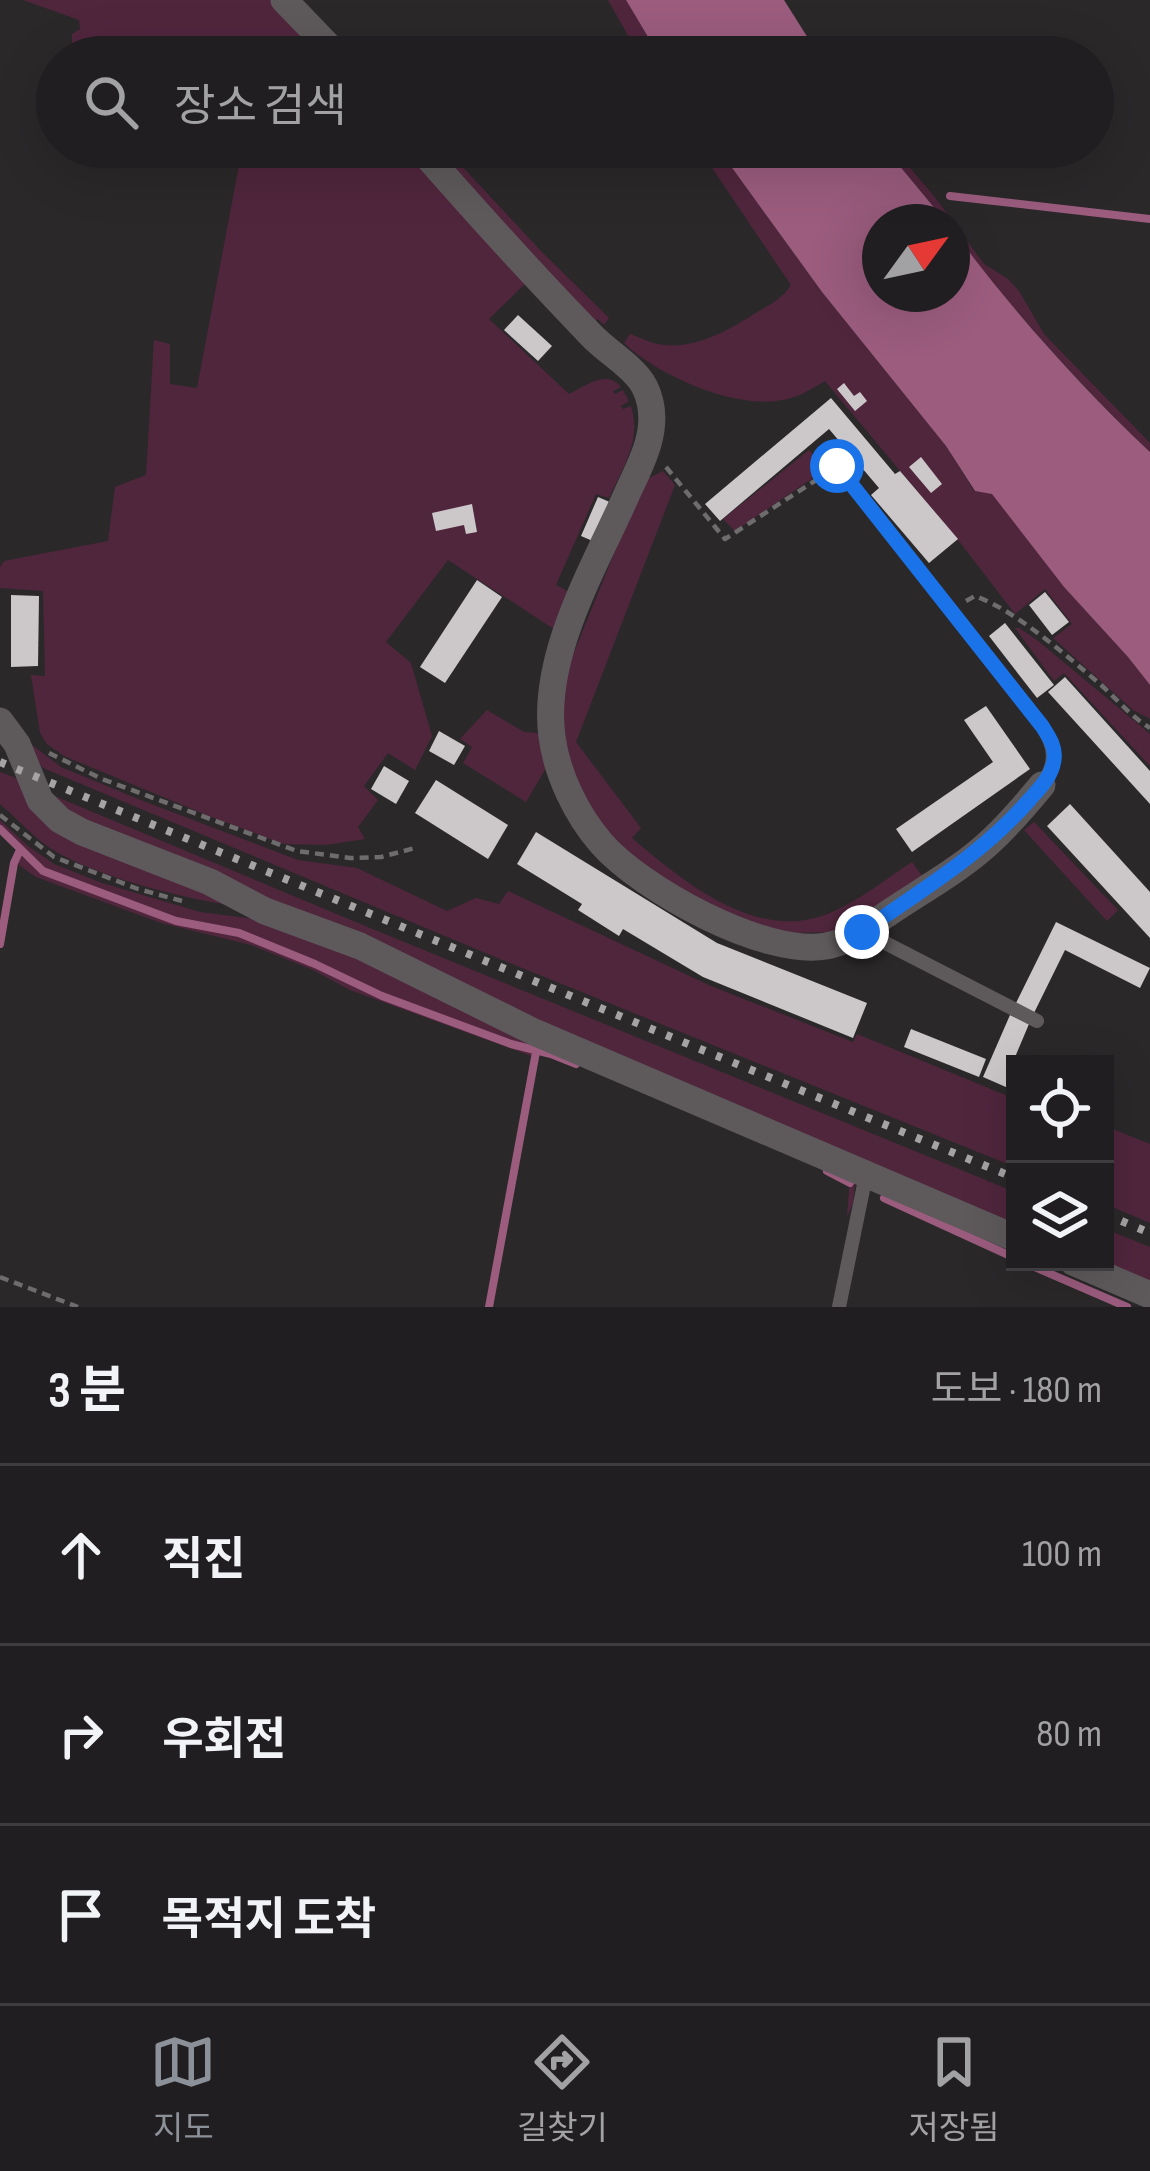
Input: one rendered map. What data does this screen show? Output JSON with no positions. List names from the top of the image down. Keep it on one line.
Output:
{"north":"top right","page":{"search":"장소 검색","heading":["3 분","도보 · 180 m"],"list":[["직진","100 m"],["우회전","80 m"],"목적지 도착"],"nav":["지도","길찾기","저장됨"]}}
